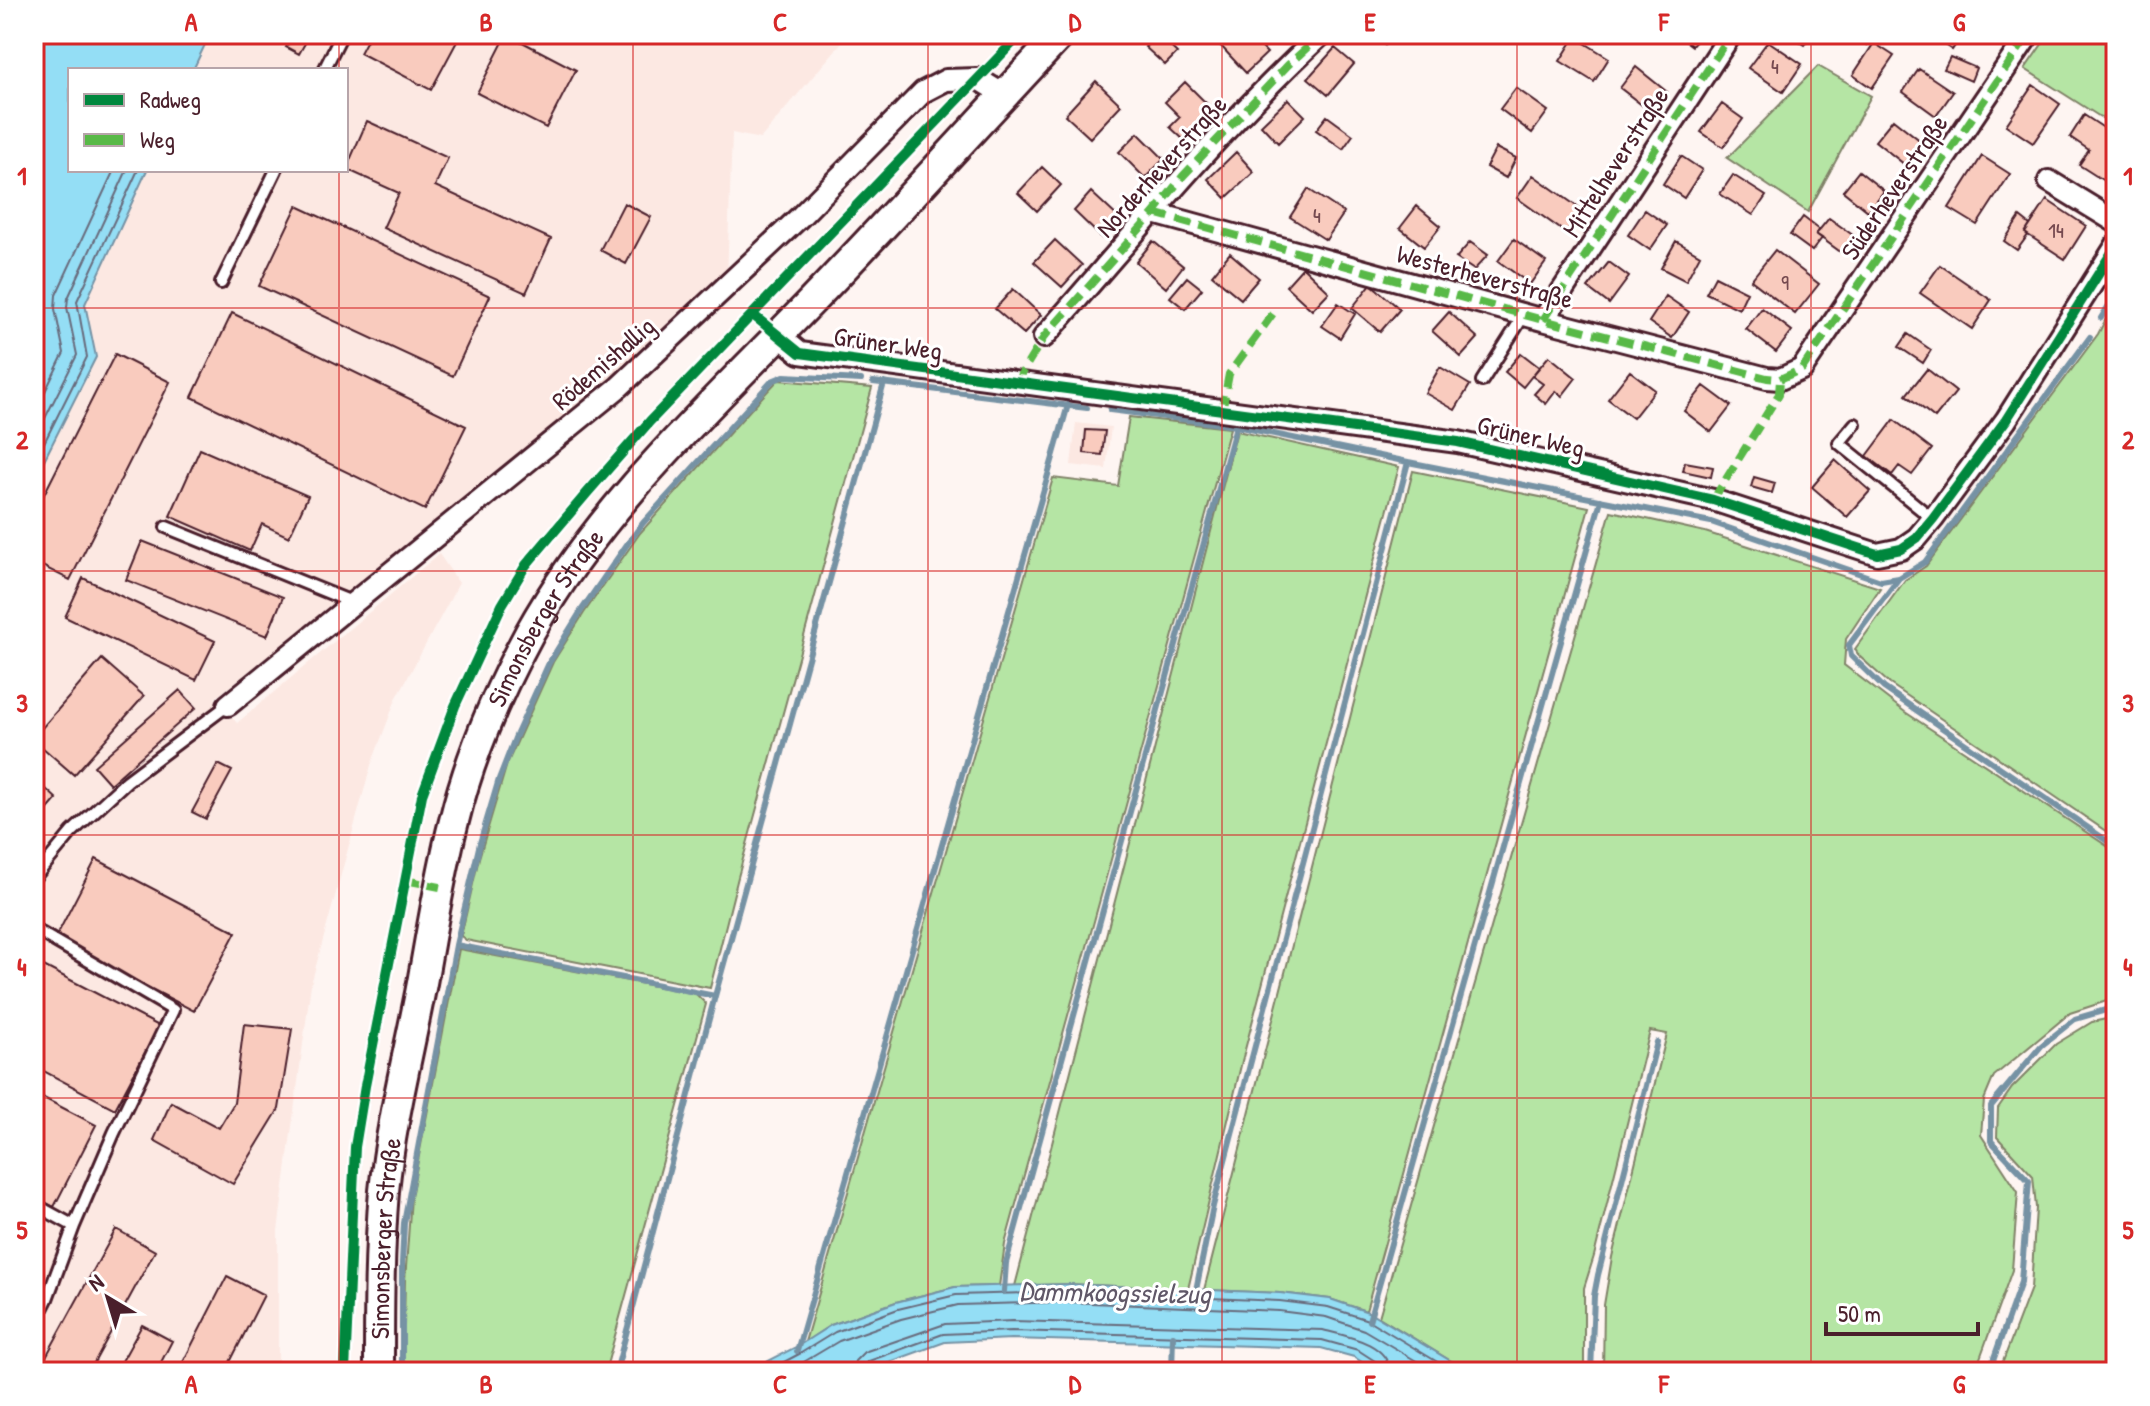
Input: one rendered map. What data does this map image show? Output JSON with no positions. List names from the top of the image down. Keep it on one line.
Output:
{"streets":{"main road":["Simonsberger Straße"],"street":["Mittelheverstraße","Norderheverstraße","Süderheverstraße","Westerheverstraße","Grüner Weg","Rödemishallig"]},"crossings":[["Mittelheverstraße","Westerheverstraße"],["Norderheverstraße","Westerheverstraße"],["Süderheverstraße","Westerheverstraße"],["Grüner Weg","Simonsberger Straße"],["Rödemishallig","Simonsberger Straße"]],"water":["Dammkoogssielzug"],"house_numbers":["4","4","14","9"],"legend":["Radweg","Weg"],"scale_bar":"50 m","north":"top left","grid":{"columns":["A","B","C","D","E","F","G"],"rows":["1","2","3","4","5"]}}
